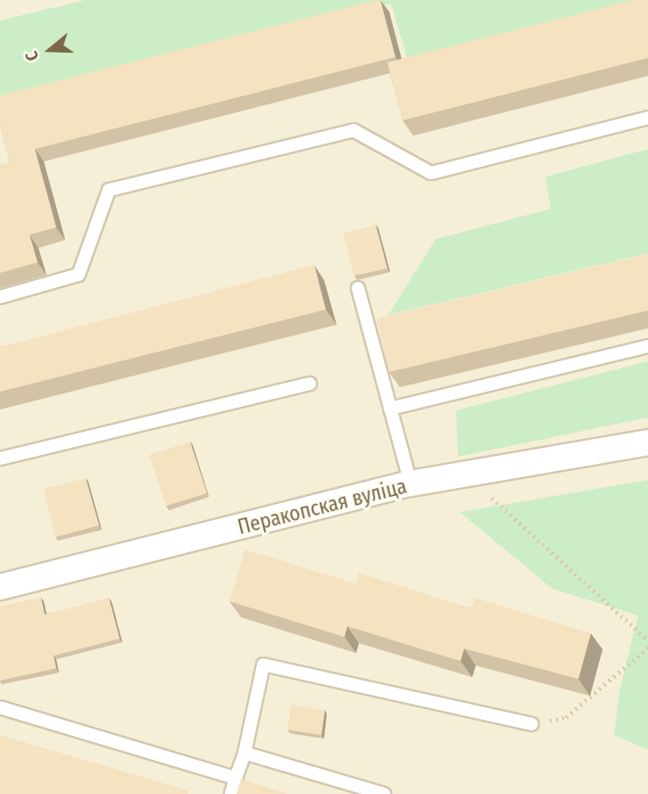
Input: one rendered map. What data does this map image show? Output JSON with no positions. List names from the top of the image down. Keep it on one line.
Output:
{"streets":{"street":["Перакопская вуліца"]},"north":"left"}
